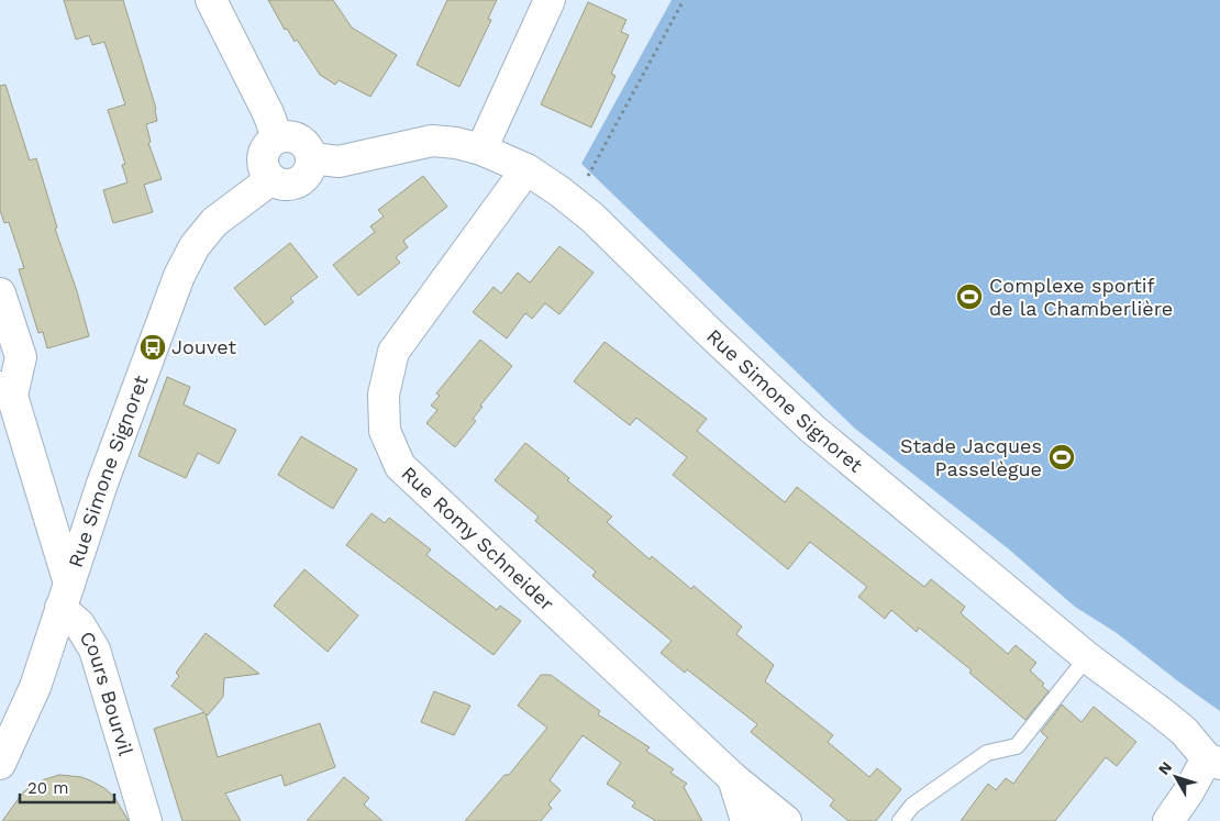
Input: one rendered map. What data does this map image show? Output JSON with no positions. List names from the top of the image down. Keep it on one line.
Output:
{"streets":{"street":["Rue Simone Signoret","Rue Romy Schneider","Cours Bourvil"]},"crossings":[["Rue Simone Signoret","Rue Romy Schneider"],["Rue Simone Signoret","Cours Bourvil"]],"places":{"sports":["Complexe sportif de la Chamberlière","Stade Jacques Passelègue"],"bus stop":["Jouvet"]},"scale_bar":"20 m","north":"top left"}
